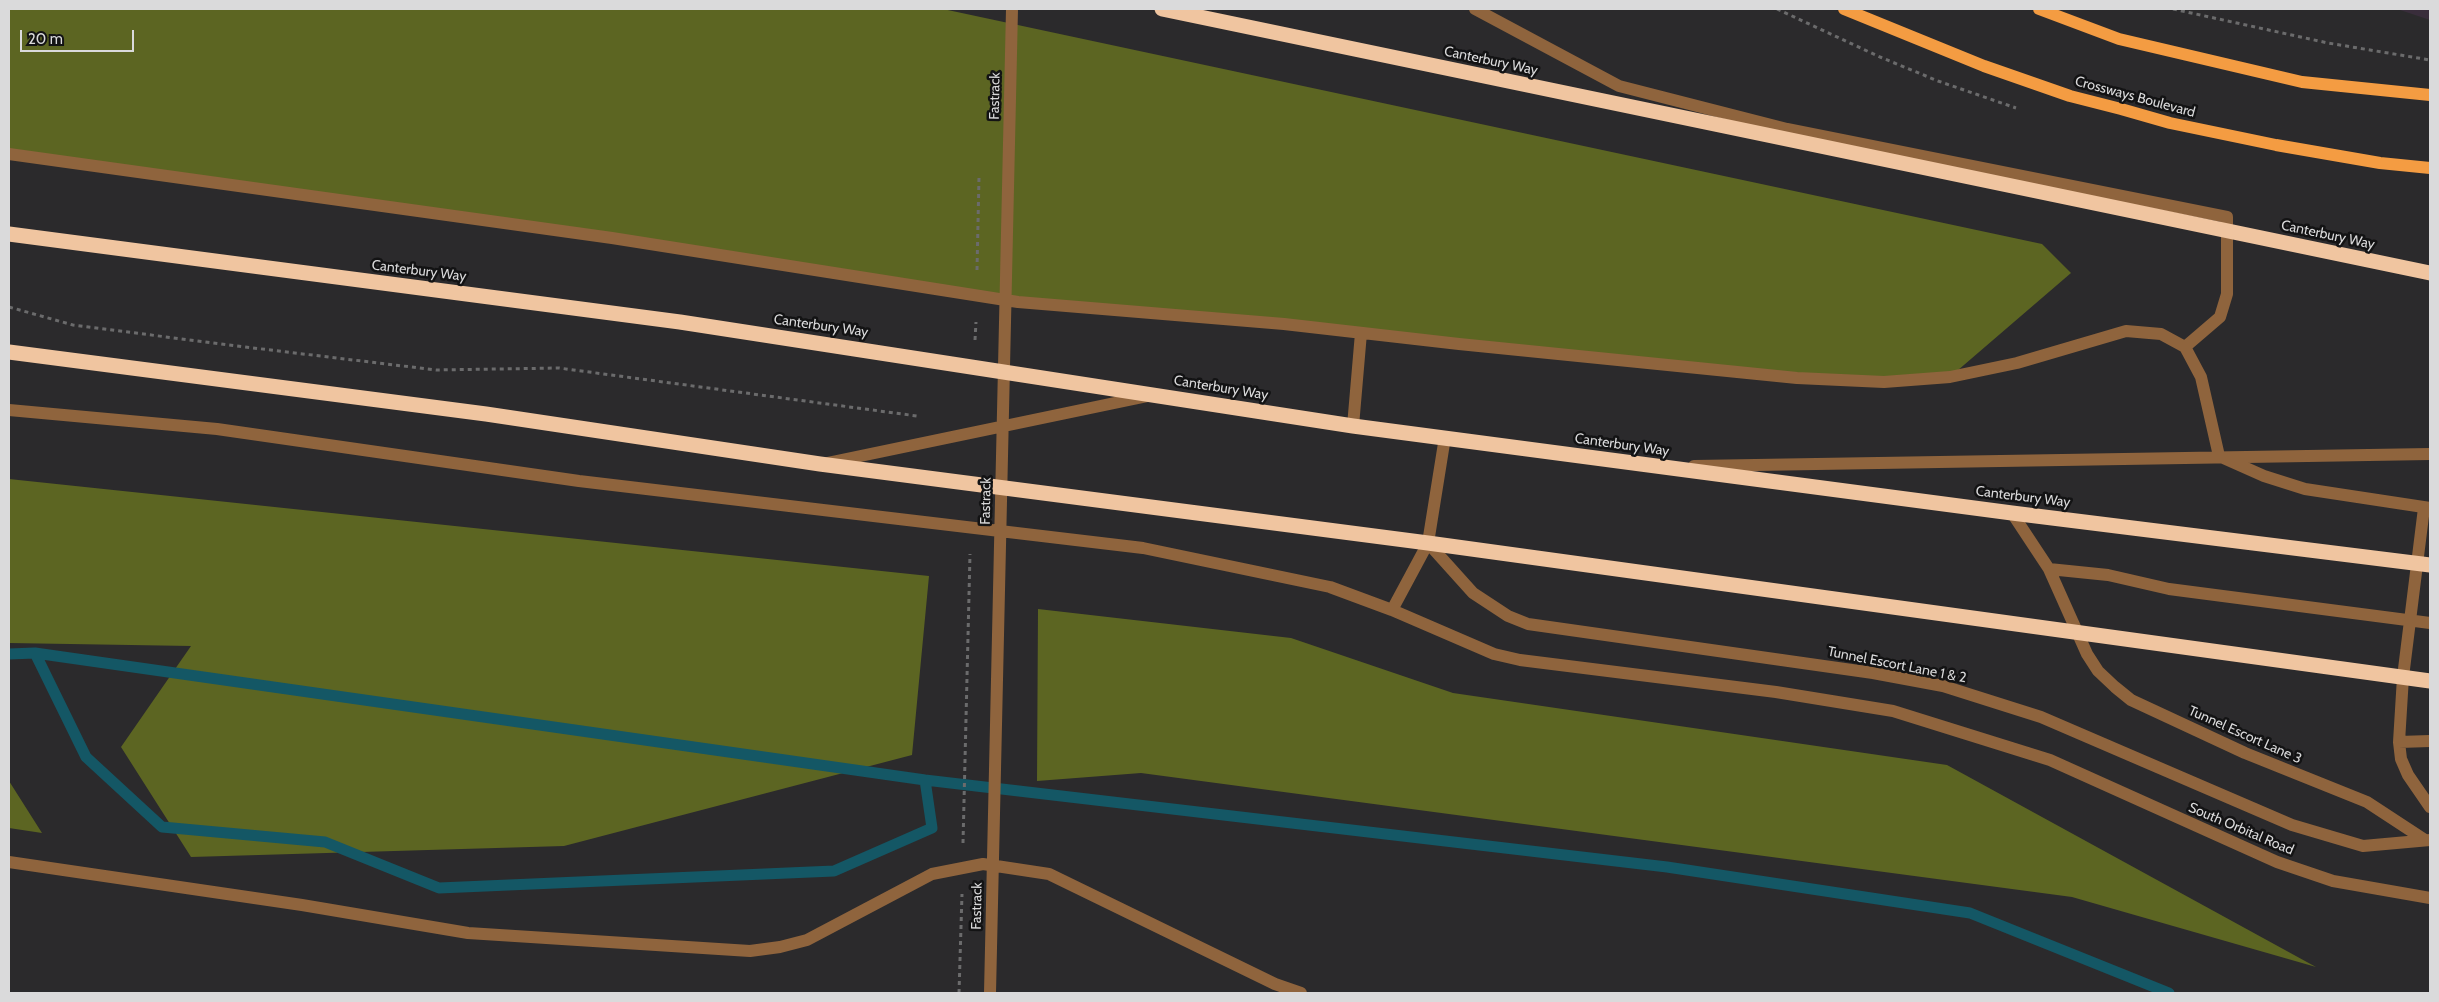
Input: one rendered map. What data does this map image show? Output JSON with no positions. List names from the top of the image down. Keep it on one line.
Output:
{"streets":{"highway":["Canterbury Way"],"main road":["Crossways Boulevard"],"lane":["Fastrack","Tunnel Escort Lane 1 & 2","Tunnel Escort Lane 3","South Orbital Road"]},"crossings":[["Canterbury Way","Tunnel Escort Lane 3"],["Tunnel Escort Lane 1 & 2","Tunnel Escort Lane 3"]],"scale_bar":"20 m"}
